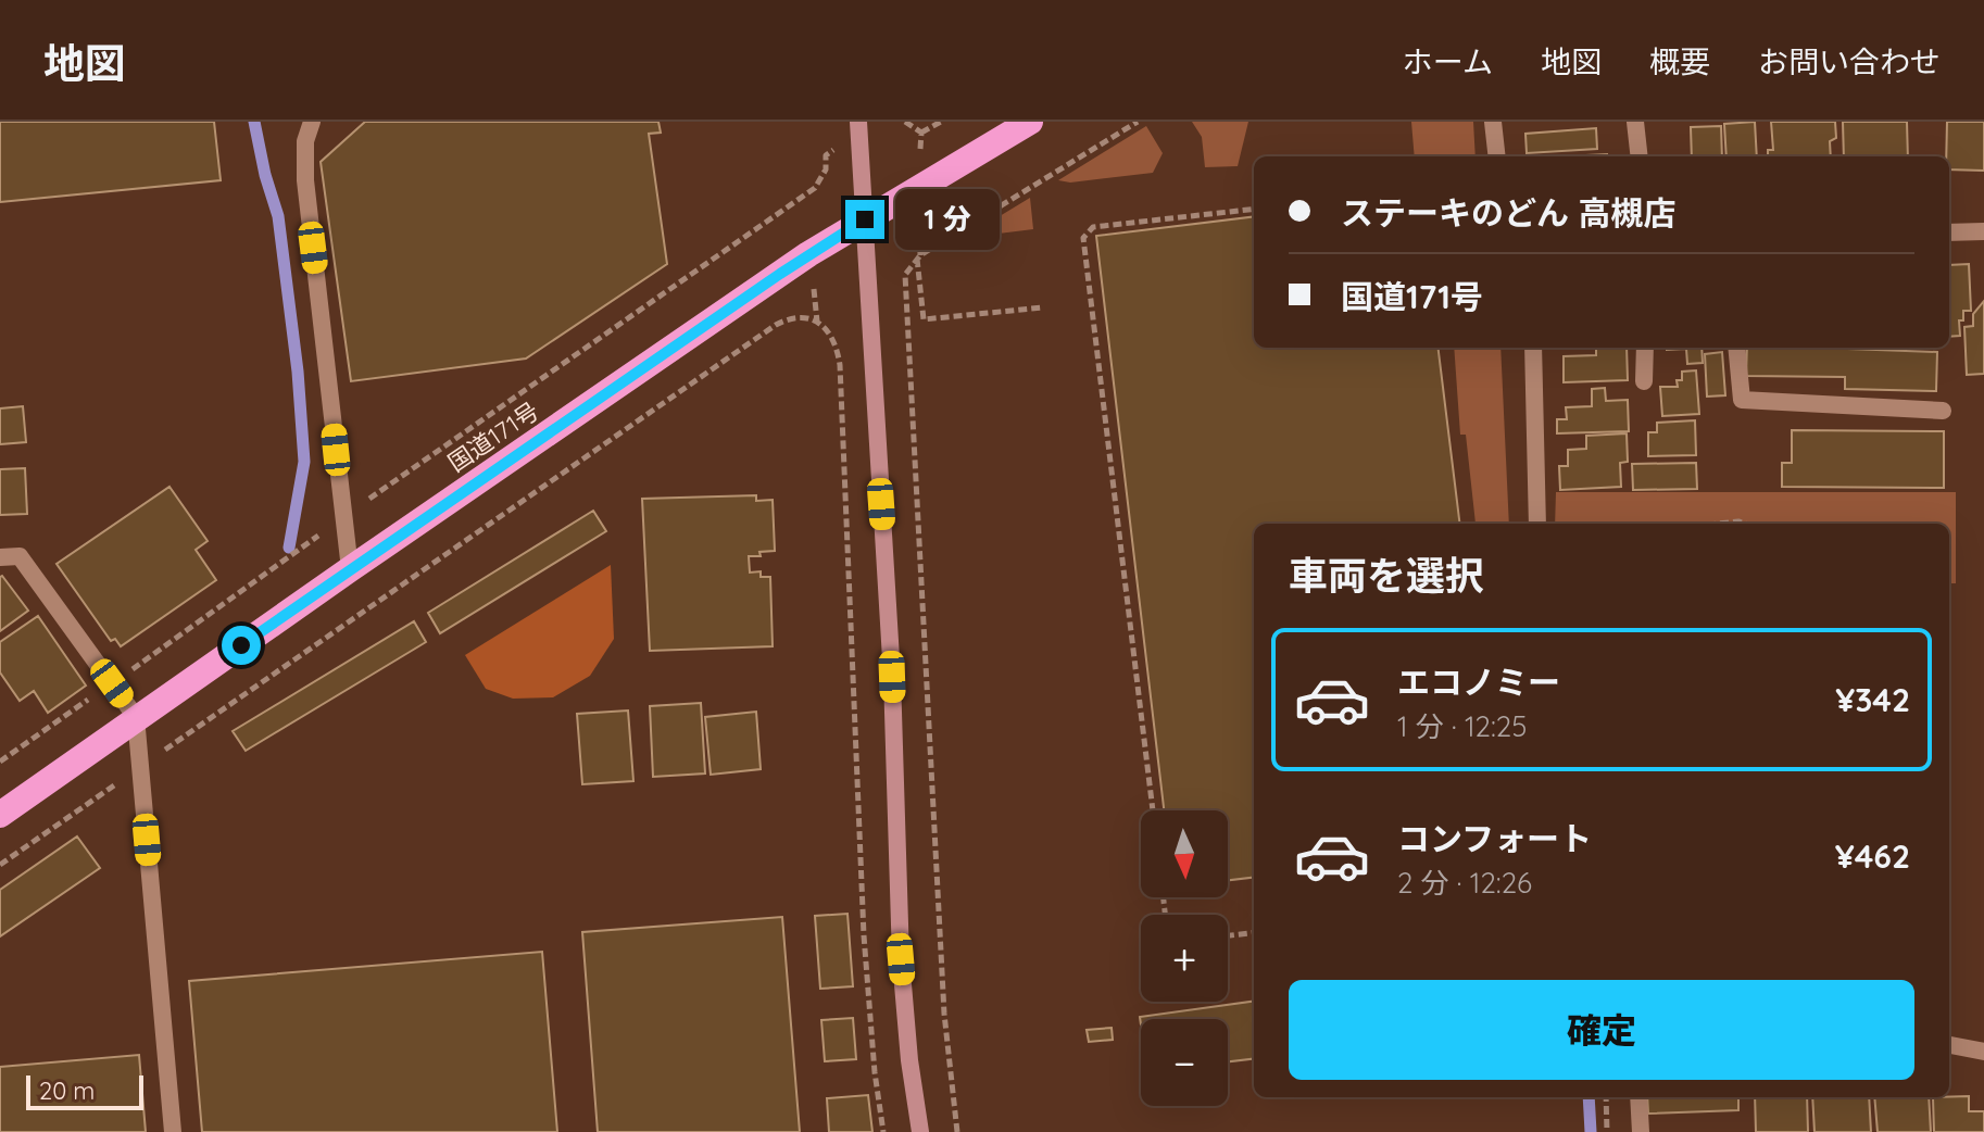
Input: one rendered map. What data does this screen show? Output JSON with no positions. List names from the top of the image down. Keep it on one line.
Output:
{"streets":{"highway":["国道171号"]},"scale_bar":"20 m","north":"bottom","page":{"header":"地図","nav":["ホーム","地図","概要","お問い合わせ"],"banner":["ステーキのどん 高槻店","国道171号"],"bubble":"1 分","heading":"車両を選択","list":[{"name":"エコノミー","note":"1 分 · 12:25","value":"¥342"},{"name":"コンフォート","note":"2 分 · 12:26","value":"¥462"}],"map_buttons":["+","−"],"buttons":"確定","scale":"20 m"}}
